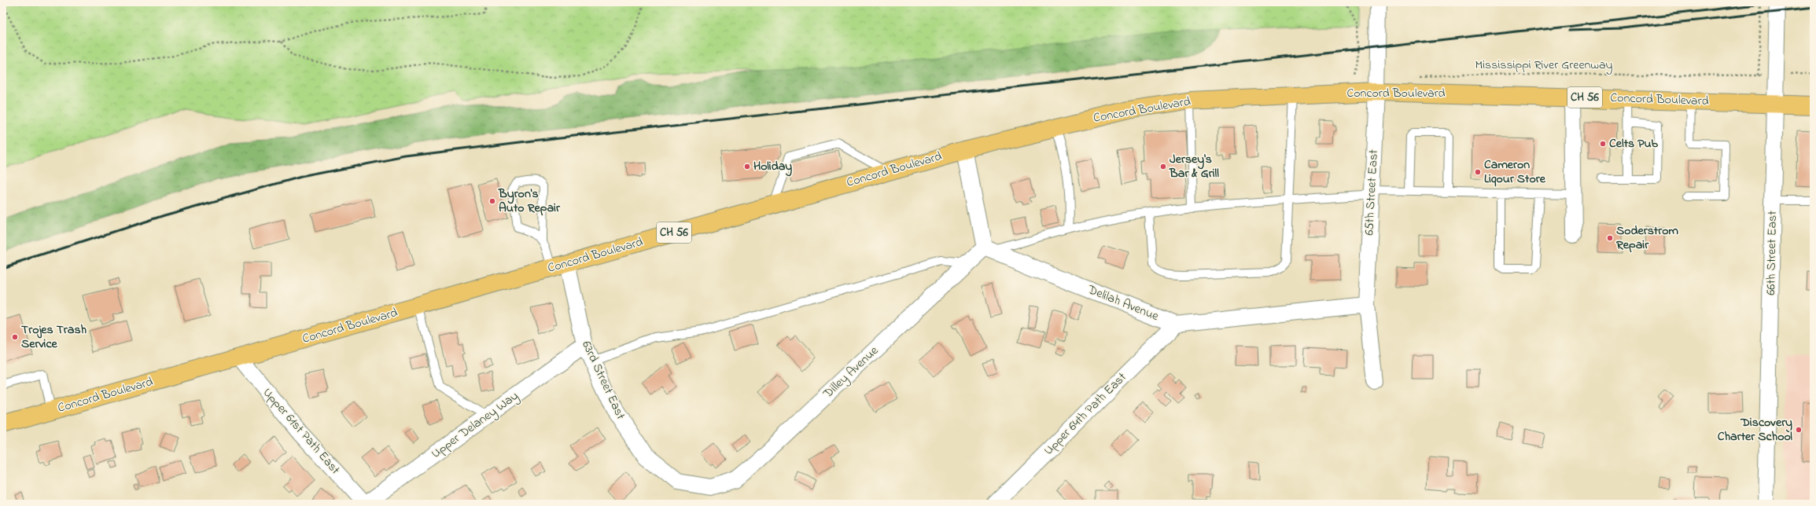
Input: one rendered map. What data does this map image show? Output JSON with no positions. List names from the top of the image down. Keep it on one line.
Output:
{"streets":{"main road":["Concord Boulevard","CH 56"],"street":["65th Street East","66th Street East","Delilah Avenue","Dilley Avenue","63rd Street East","Upper 64th Path East","Upper Delaney Way","Upper 61st Path East"],"path":["Mississippi River Greenway"]},"crossings":[["Mississippi River Greenway","66th Street East"],["Concord Boulevard","65th Street East"],["Concord Boulevard","66th Street East"],["Concord Boulevard","63rd Street East"],["Concord Boulevard","Upper 61st Path East"],["65th Street East","Delilah Avenue"],["Delilah Avenue","Dilley Avenue"],["Delilah Avenue","Upper 64th Path East"],["Dilley Avenue","63rd Street East"],["63rd Street East","Upper Delaney Way"],["Upper Delaney Way","Upper 61st Path East"]],"places":["Celts Pub","Holiday","Jersey's Bar & Grill","Cameron Liqour Store","Byron's Auto Repair","Soderstrom Repair","Trojes Trash Service","Discovery Charter School"]}
